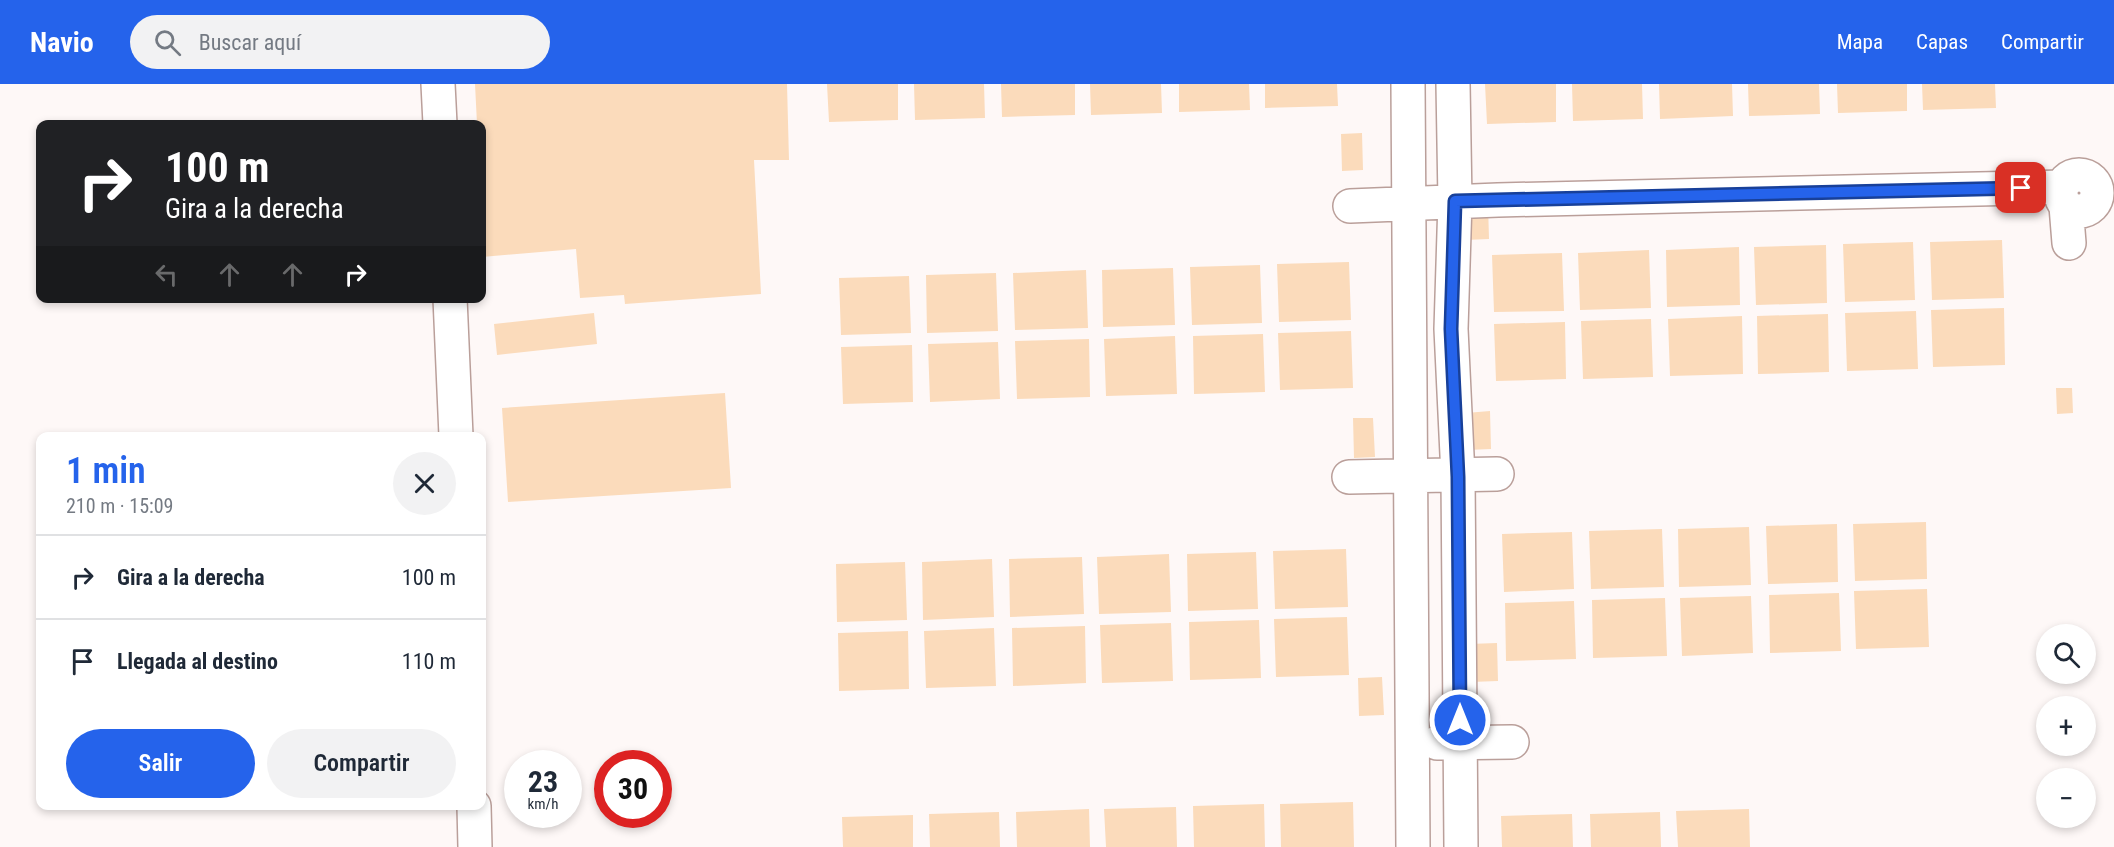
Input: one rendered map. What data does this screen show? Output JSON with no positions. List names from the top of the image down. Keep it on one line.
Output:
{"page":{"header":"Navio","search":"Buscar aquí","nav":["Mapa","Capas","Compartir"],"turn":["100 m","Gira a la derecha"],"heading":["1 min","210 m · 15:09"],"list":[{"name":"Gira a la derecha","value":"100 m"},{"name":"Llegada al destino","value":"110 m"}],"map_buttons":["+","−"],"buttons":["Salir","Compartir"],"speed":"23 km/h","limit":"30"}}
